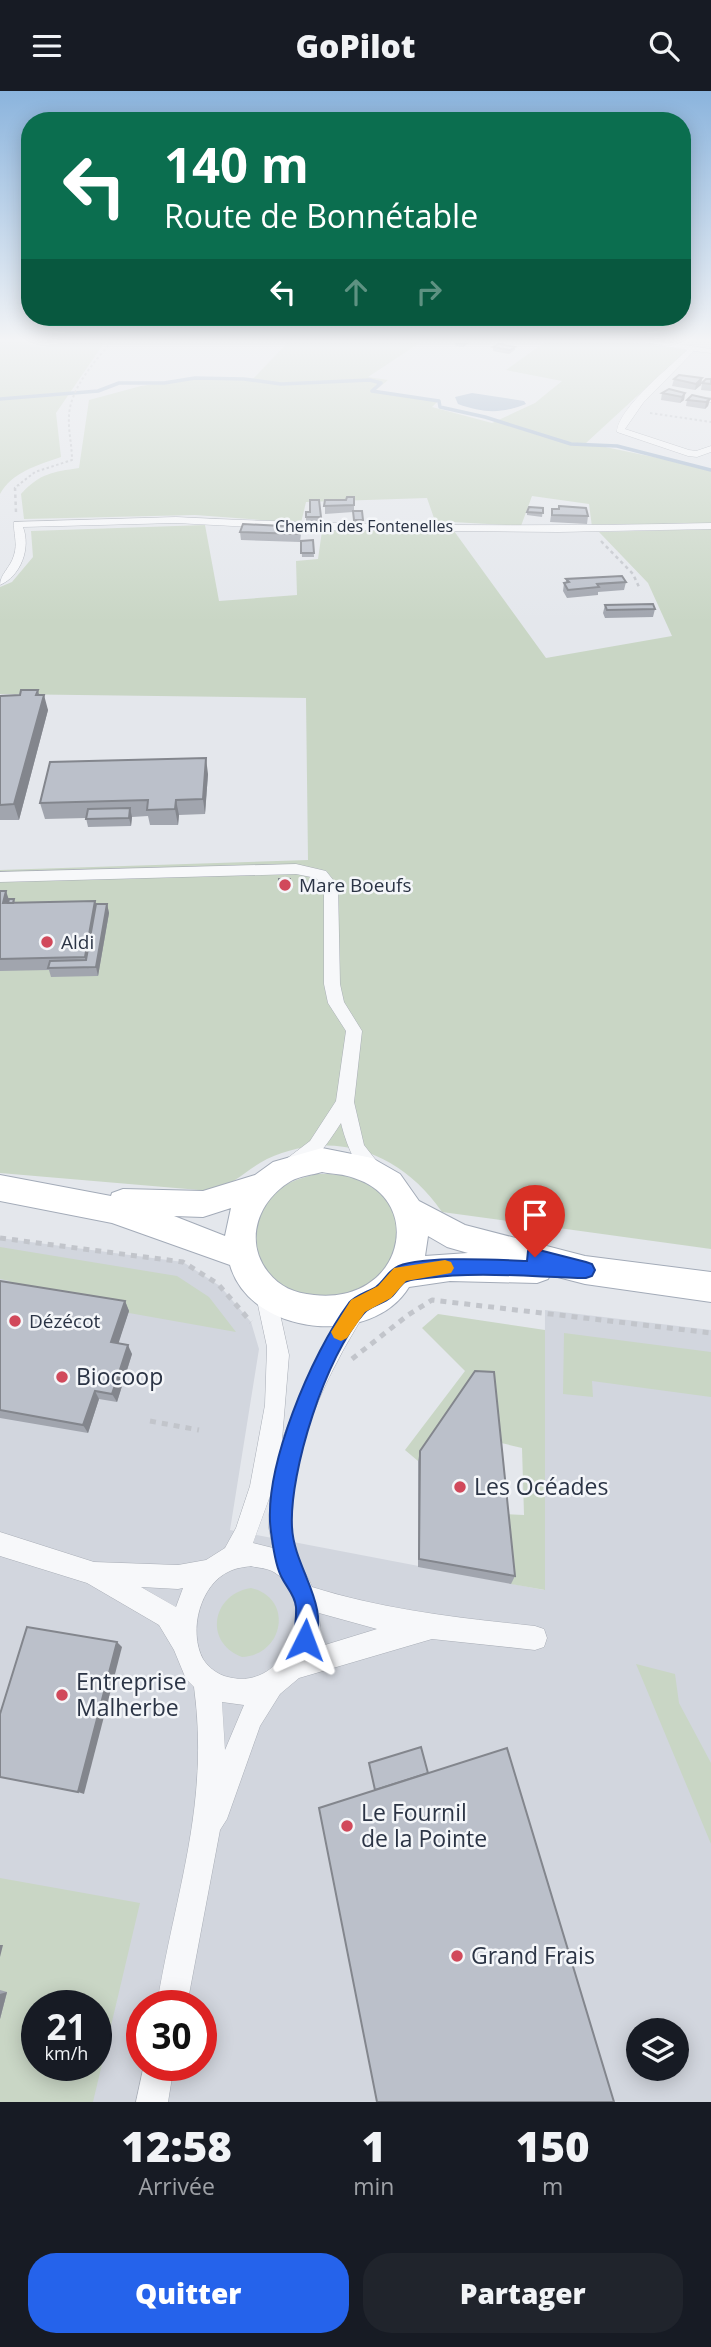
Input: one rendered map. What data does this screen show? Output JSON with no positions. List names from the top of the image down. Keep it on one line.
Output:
{"streets":{"street":["Chemin des Fontenelles"]},"places":["Mare Boeufs","Aldi","Dézécot","Biocoop","Les Océades","Entreprise Malherbe","Le Fournil de la Pointe","Grand Frais"],"page":{"header":"GoPilot","turn":["140 m","Route de Bonnétable"],"speed":"21 km/h","limit":"30","eta":["12:58","Arrivée","1","min","150","m"],"buttons":["Quitter","Partager"]}}
